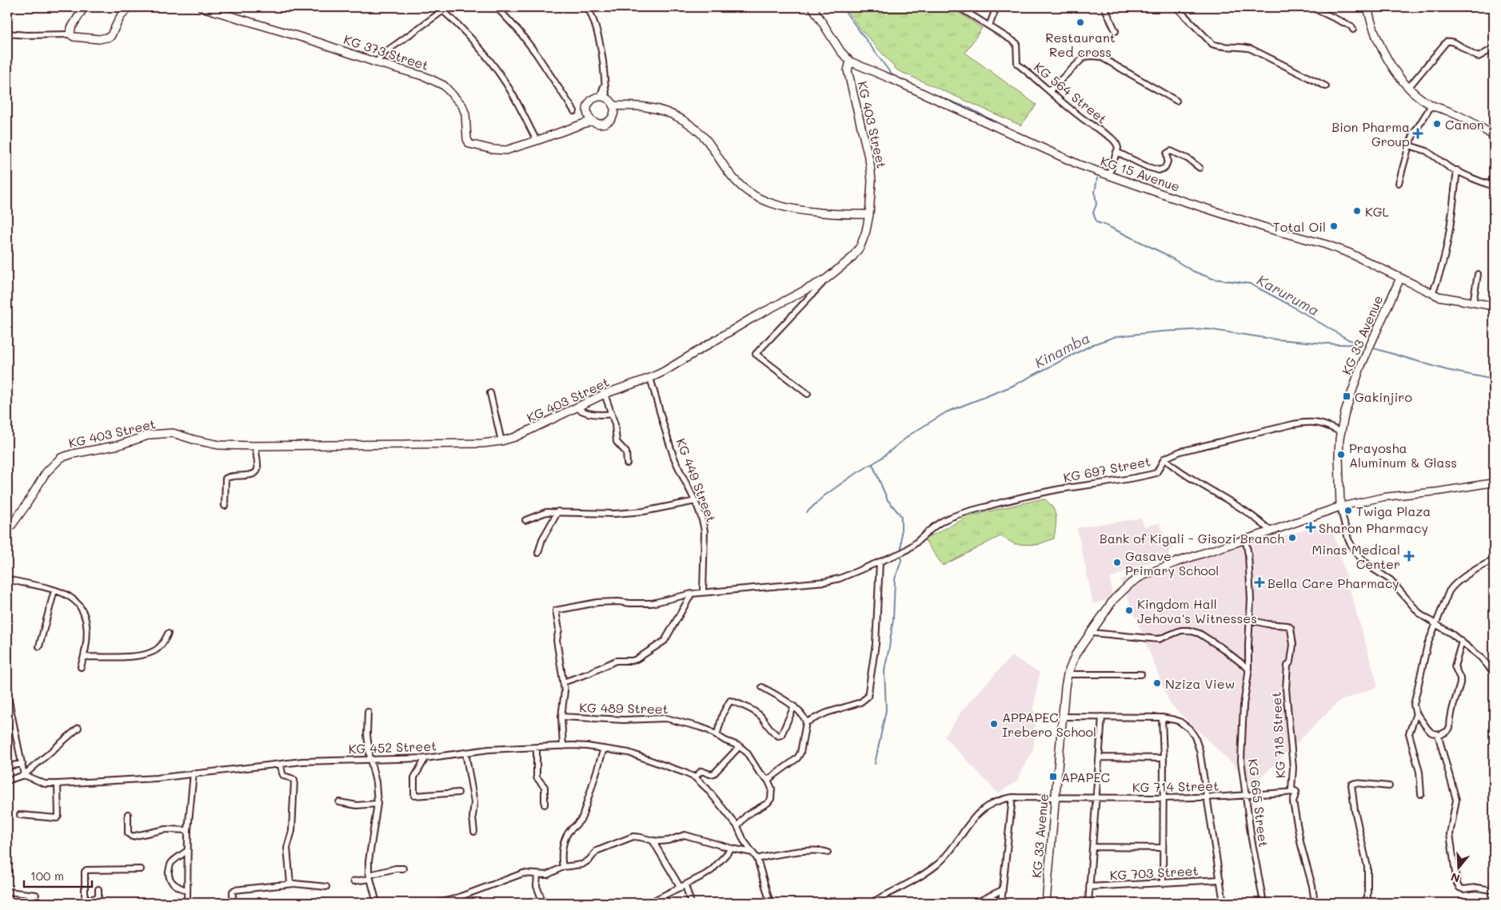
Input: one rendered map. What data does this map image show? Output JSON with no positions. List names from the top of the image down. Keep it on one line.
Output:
{"streets":{"main road":["KG 373 Street","KG 403 Street","KG 15 Avenue","KG 33 Avenue"],"street":["KG 564 Street","KG 697 Street","KG 449 Street","KG 489 Street","KG 718 Street","KG 452 Street","KG 714 Street","KG 665 Street","KG 703 Street"]},"crossings":[["KG 403 Street","KG 15 Avenue"],["KG 403 Street","KG 449 Street"],["KG 15 Avenue","KG 33 Avenue"],["KG 33 Avenue","KG 697 Street"],["KG 33 Avenue","KG 714 Street"],["KG 33 Avenue","KG 665 Street"],["KG 718 Street","KG 714 Street"],["KG 718 Street","KG 665 Street"],["KG 714 Street","KG 665 Street"]],"water":["Karuruma","Kinamba"],"places":{"other":["Restaurant Red cross","Canon","KGL","Total Oil","Prayosha Aluminum & Glass","Twiga Plaza","Bank of Kigali - Gisozi Branch","Gasave Primary School","Kingdom Hall Jehova's Witnesses","Nziza View","APPAPEC Irebero School"],"health":["Bion Pharma Group","Sharon Pharmacy","Minas Medical Center","Bella Care Pharmacy"],"transit":["Gakinjiro","APAPEC"]},"scale_bar":"100 m","north":"bottom"}
